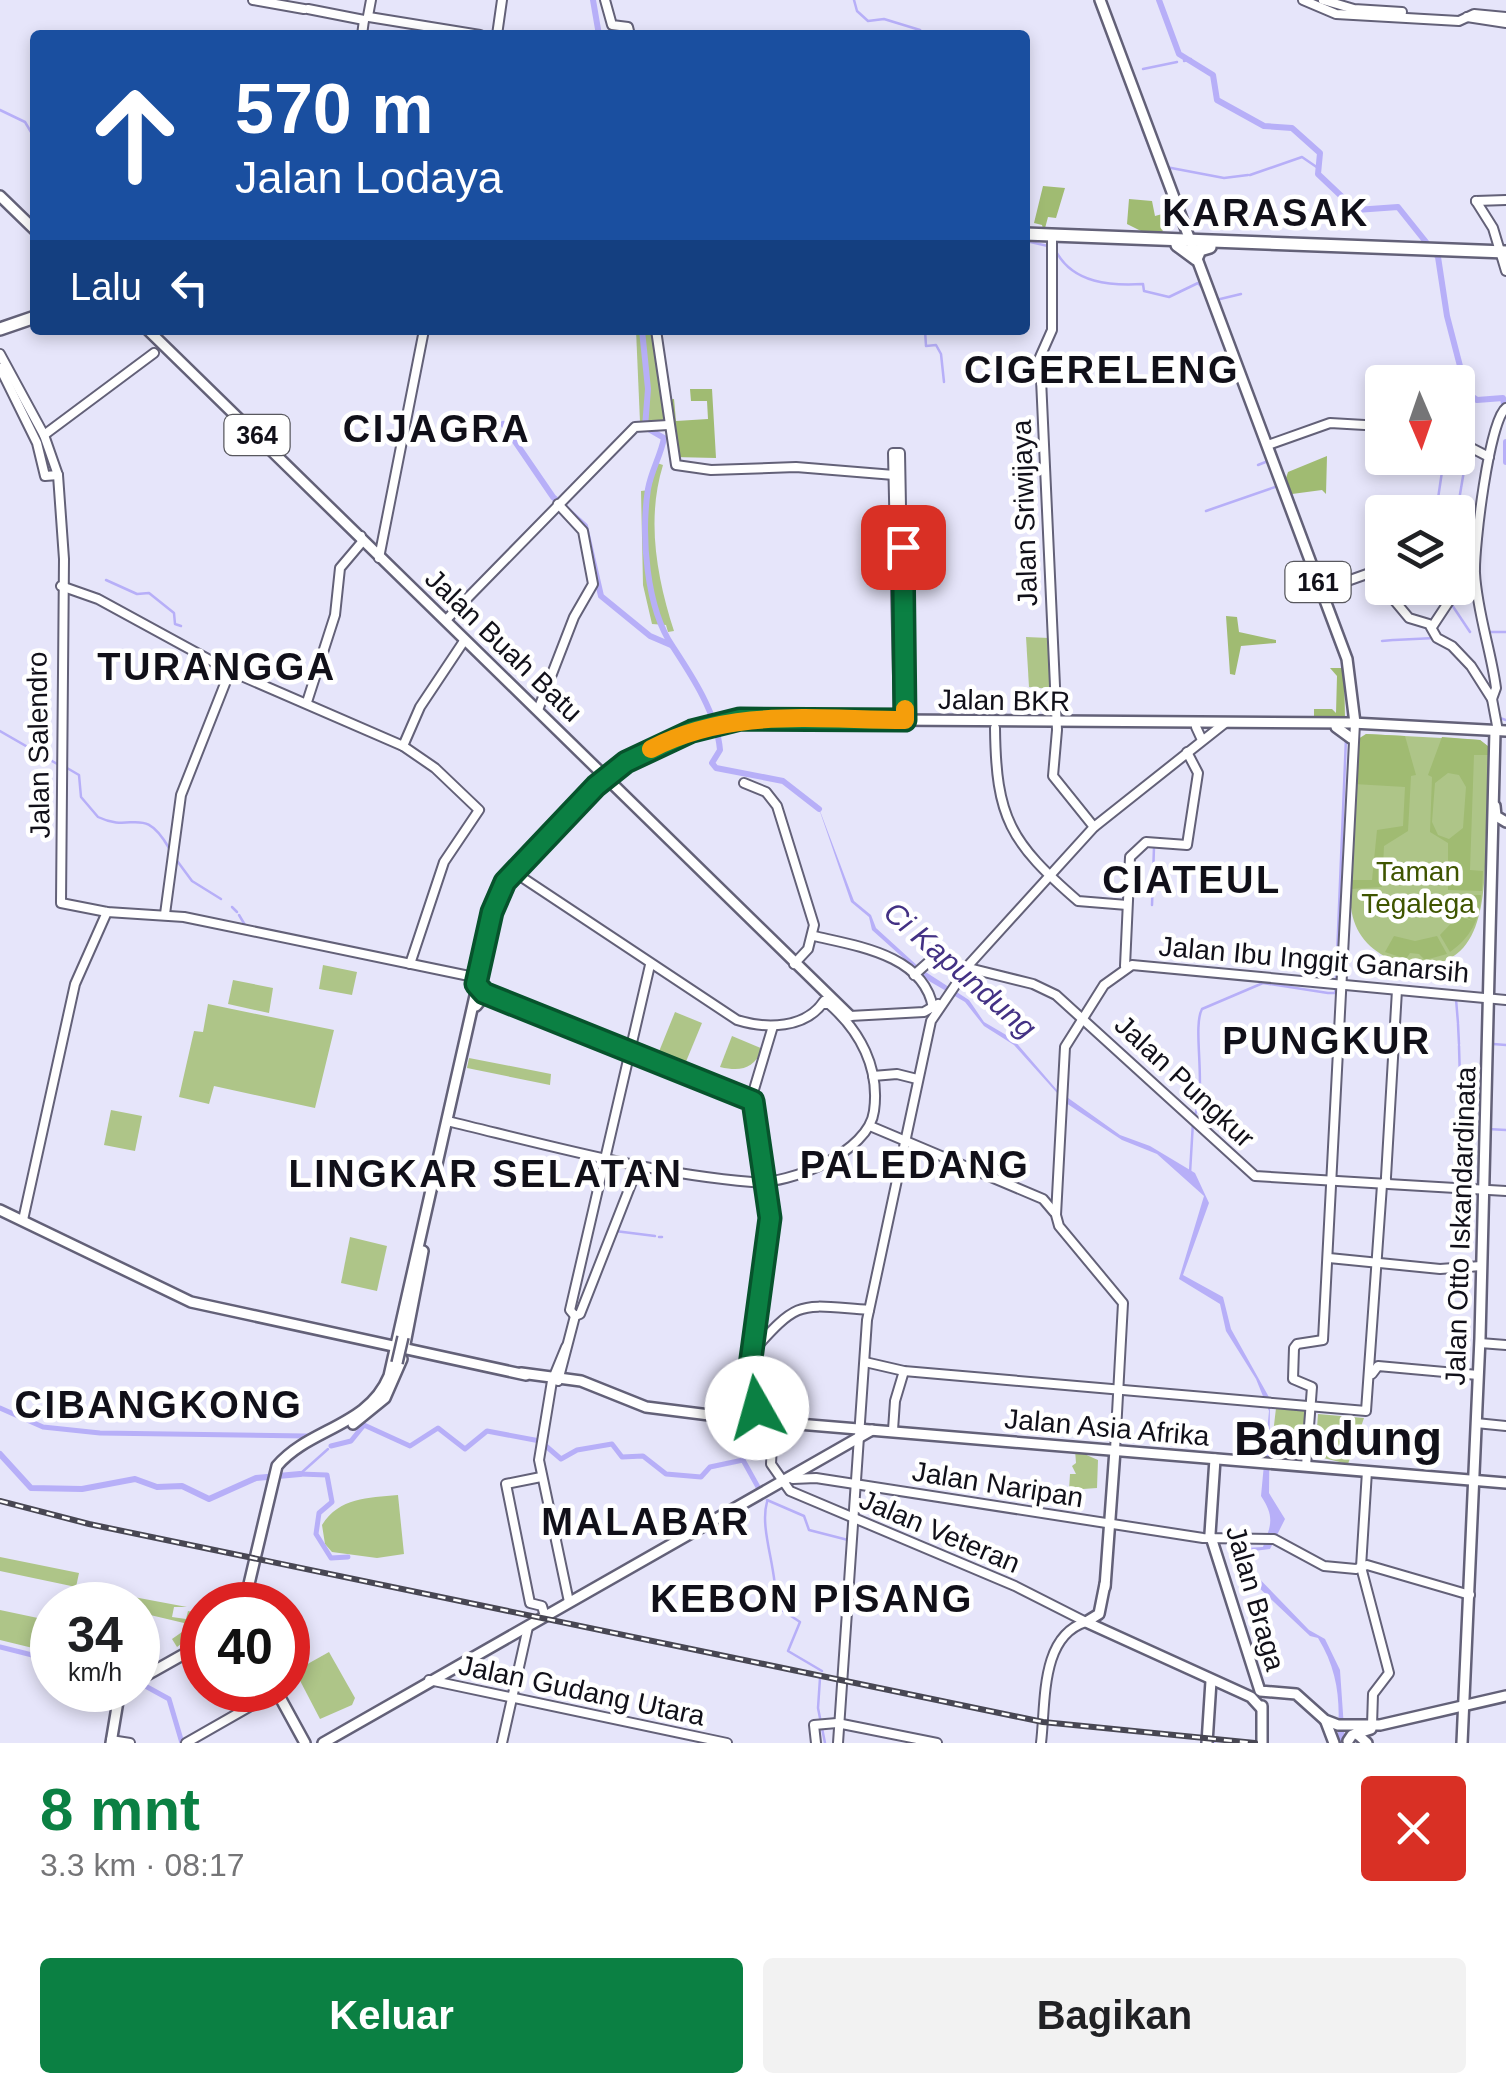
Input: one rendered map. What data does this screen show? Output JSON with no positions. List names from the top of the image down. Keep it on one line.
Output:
{"streets":{"main road":["364","161","Jalan Buah Batu","Jalan BKR","Jalan Otto Iskandardinata","Jalan Asia Afrika","Jalan Braga"],"street":["Jalan Sriwijaya","Jalan Salendro","Jalan Ibu Inggit Ganarsih","Jalan Pungkur","Jalan Naripan","Jalan Veteran","Jalan Gudang Utara"]},"crossings":[["Jalan Sriwijaya","Jalan BKR"],["161","Jalan BKR"],["Jalan BKR","Jalan Otto Iskandardinata"],["Jalan Ibu Inggit Ganarsih","Jalan Pungkur"],["Jalan Ibu Inggit Ganarsih","Jalan Otto Iskandardinata"],["Jalan Pungkur","Jalan Otto Iskandardinata"],["Jalan Otto Iskandardinata","Jalan Asia Afrika"],["Jalan Asia Afrika","Jalan Braga"],["Jalan Naripan","Jalan Veteran"],["Jalan Naripan","Jalan Braga"]],"districts":["KARASAK","CIGERELENG","CIJAGRA","TURANGGA","CIATEUL","PUNGKUR","PALEDANG","LINGKAR SELATAN","CIBANGKONG","Bandung","MALABAR","KEBON PISANG"],"water":["Ci Kapundung"],"parks":["Taman Tegalega"],"north":"bottom","page":{"turn":["570 m","Jalan Lodaya"],"then":"Lalu","speed":"34 km/h","limit":"40","heading":["8 mnt","3.3 km · 08:17"],"buttons":["Keluar","Bagikan"]}}
